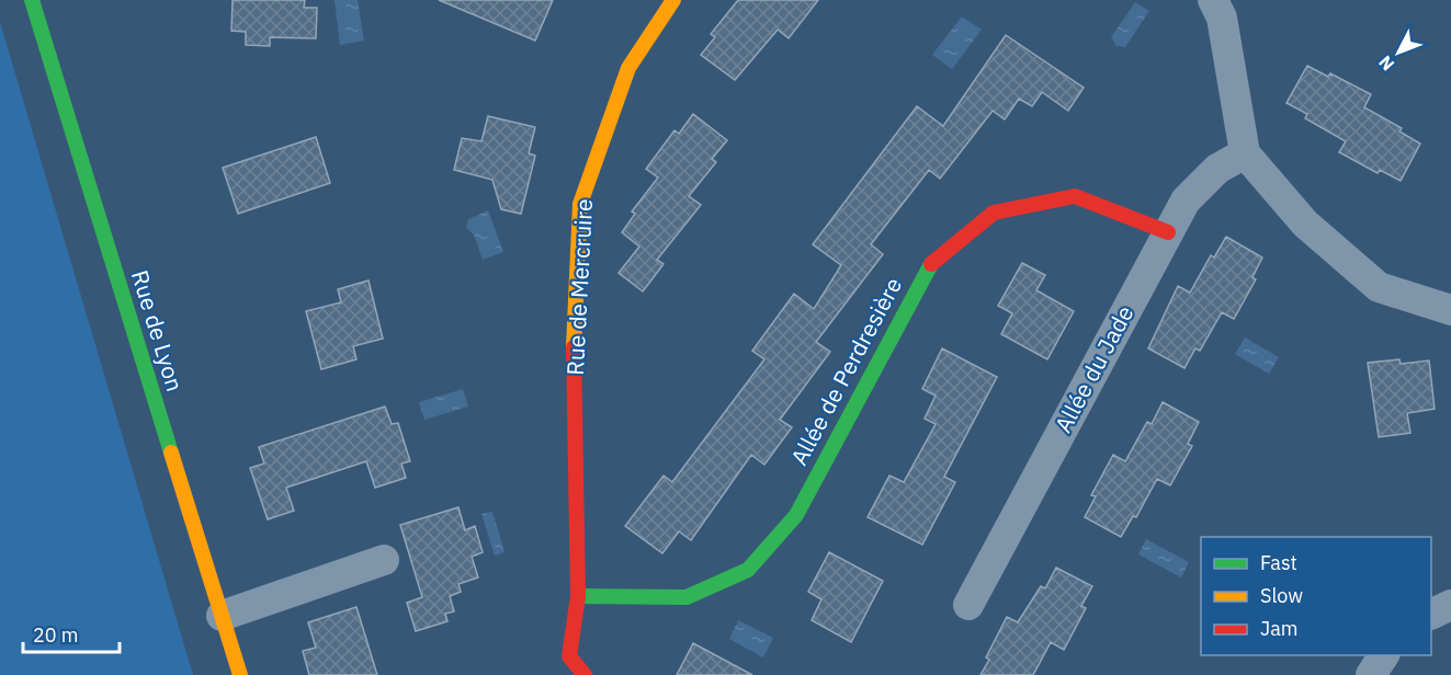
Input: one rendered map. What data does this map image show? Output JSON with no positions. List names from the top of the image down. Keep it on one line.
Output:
{"streets":{"street":["Rue de Mercruire","Rue de Lyon","Allée du Jade","Allée de Perdresière"]},"crossings":[["Rue de Mercruire","Allée de Perdresière"],["Allée du Jade","Allée de Perdresière"]],"legend":["Fast","Slow","Jam"],"scale_bar":"20 m","north":"bottom left"}
